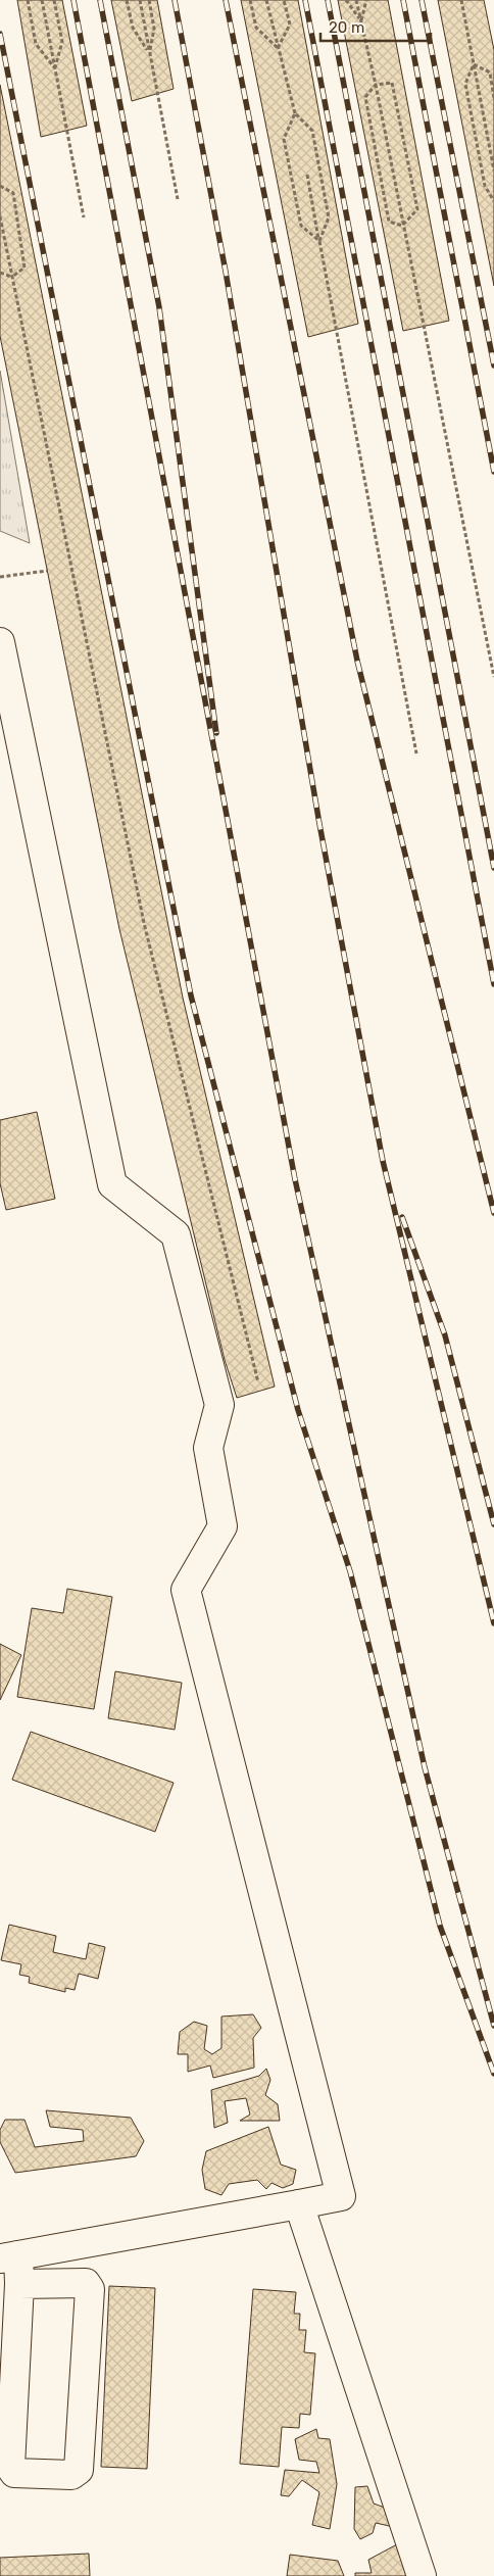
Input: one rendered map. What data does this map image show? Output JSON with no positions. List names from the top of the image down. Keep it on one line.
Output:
{"scale_bar":"20 m"}
